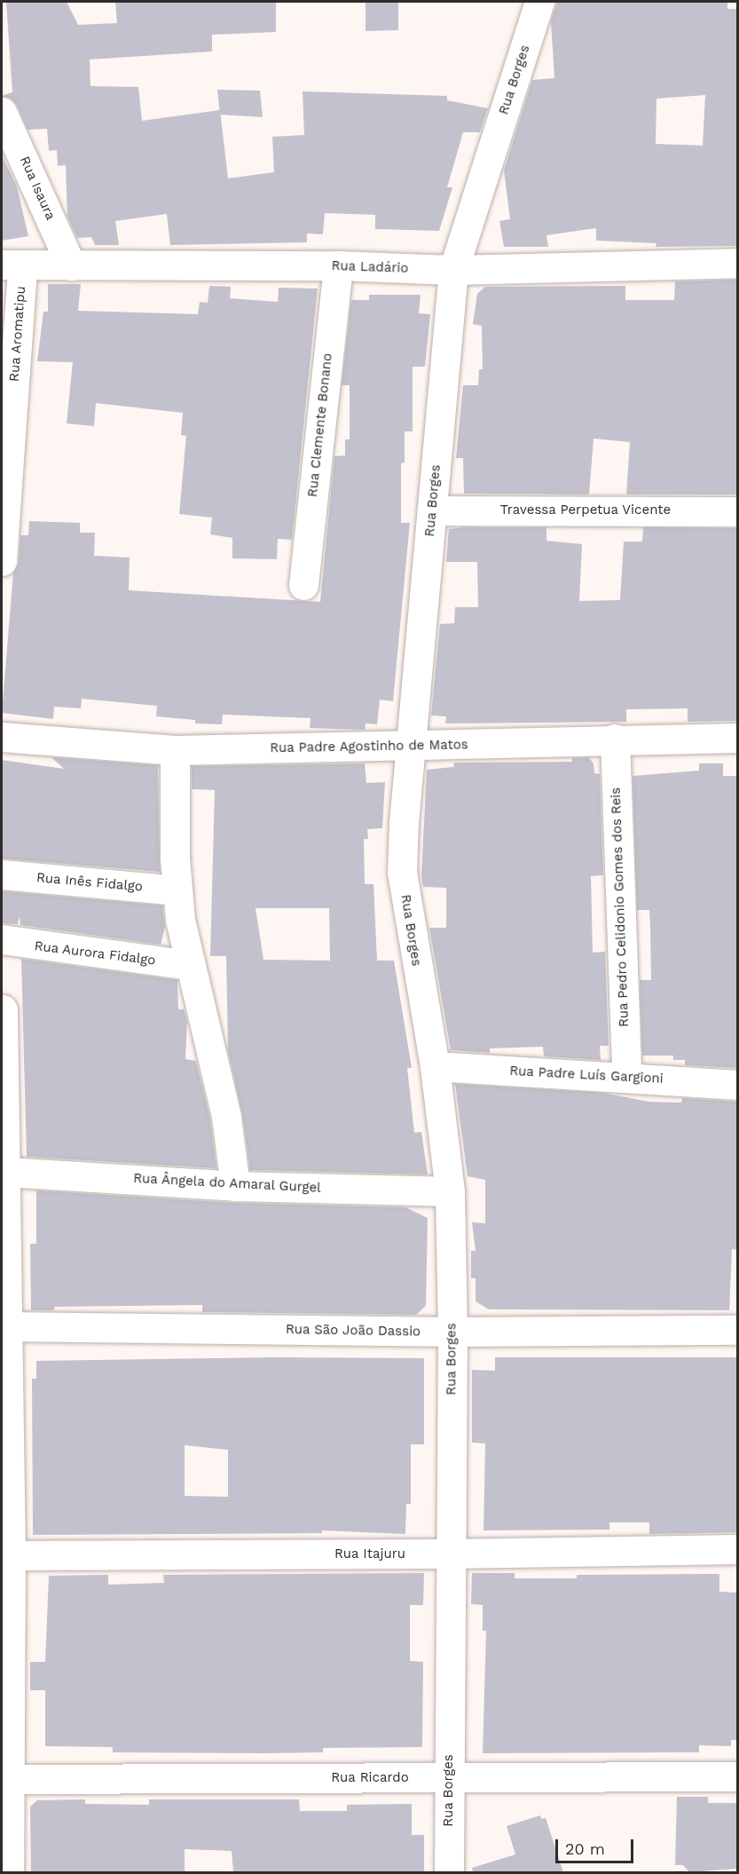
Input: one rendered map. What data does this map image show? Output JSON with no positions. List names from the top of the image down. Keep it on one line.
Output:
{"streets":{"street":["Rua Borges","Rua Isaura","Rua Ladário","Rua Aromatipu","Rua Clemente Bonano","Travessa Perpetua Vicente","Rua Padre Agostinho de Matos","Rua Inês Fidalgo","Rua Pedro Celidonio Gomes dos Reis","Rua Aurora Fidalgo","Rua Padre Luís Gargioni","Rua Ângela do Amaral Gurgel","Rua São João Dassio","Rua Itajuru","Rua Ricardo"]},"crossings":[["Rua Borges","Rua Ladário"],["Rua Borges","Travessa Perpetua Vicente"],["Rua Borges","Rua Padre Agostinho de Matos"],["Rua Borges","Rua Padre Luís Gargioni"],["Rua Borges","Rua Ângela do Amaral Gurgel"],["Rua Borges","Rua São João Dassio"],["Rua Borges","Rua Itajuru"],["Rua Borges","Rua Ricardo"],["Rua Isaura","Rua Ladário"],["Rua Ladário","Rua Aromatipu"],["Rua Ladário","Rua Clemente Bonano"],["Rua Padre Agostinho de Matos","Rua Pedro Celidonio Gomes dos Reis"],["Rua Pedro Celidonio Gomes dos Reis","Rua Padre Luís Gargioni"]],"scale_bar":"20 m"}
